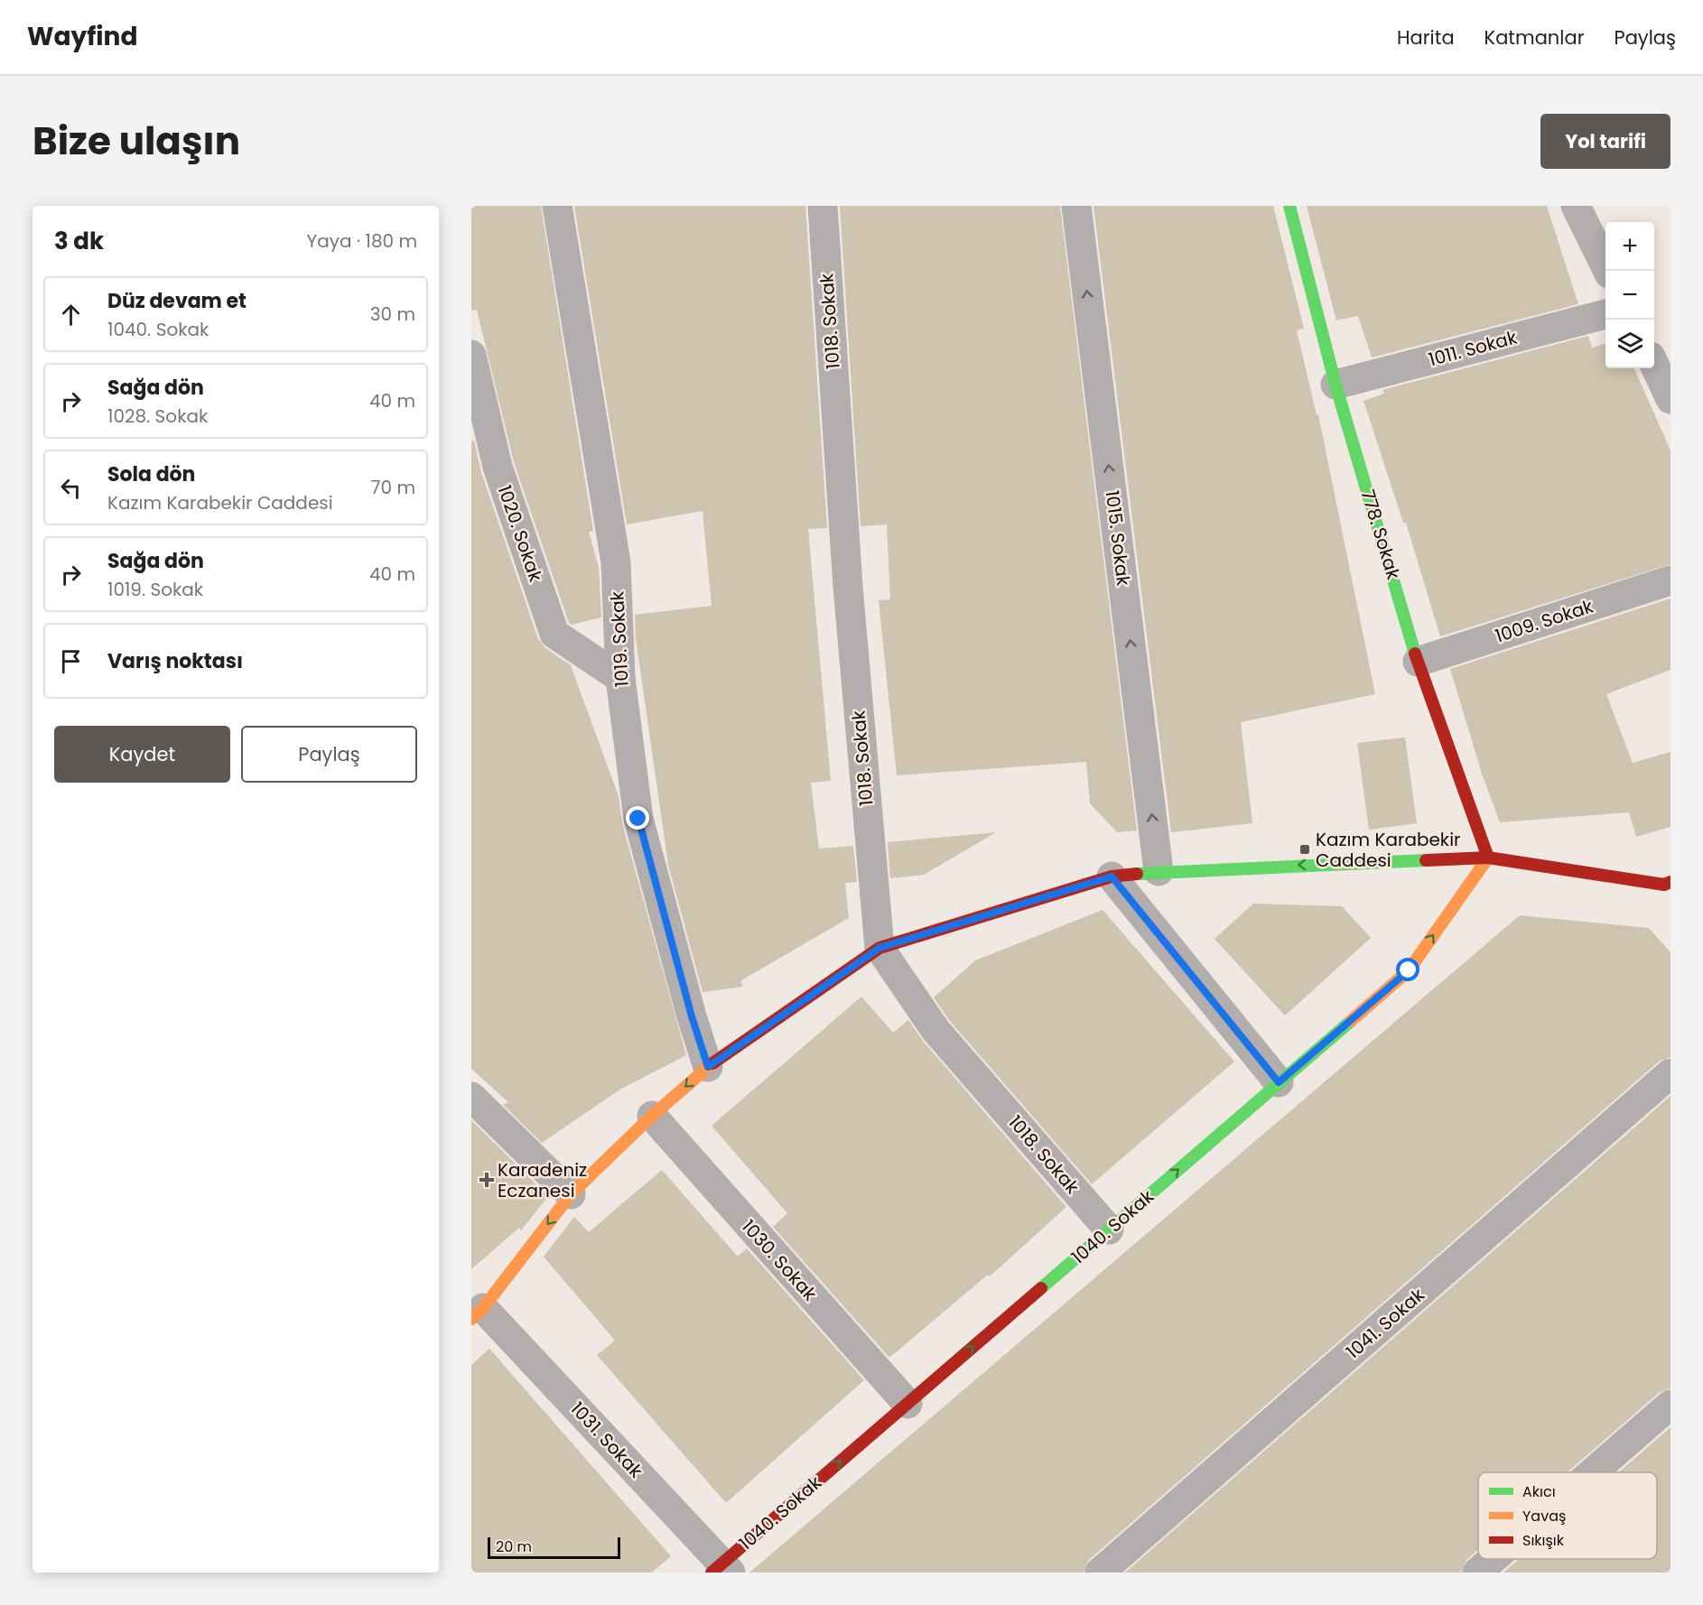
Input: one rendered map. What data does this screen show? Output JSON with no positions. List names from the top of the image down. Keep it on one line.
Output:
{"streets":{"street":["1018. Sokak","1011. Sokak","1020. Sokak","778. Sokak","1015. Sokak","1009. Sokak","1019. Sokak","1040. Sokak","1030. Sokak","1041. Sokak","1031. Sokak"]},"crossings":[["1018. Sokak","1040. Sokak"],["1011. Sokak","778. Sokak"],["1020. Sokak","1019. Sokak"],["778. Sokak","1009. Sokak"],["778. Sokak","1040. Sokak"],["1040. Sokak","1030. Sokak"],["1040. Sokak","1031. Sokak"]],"one_way":["1015. Sokak","1040. Sokak"],"places":{"transit":["Kazım Karabekir Caddesi"],"health":["Karadeniz Eczanesi"]},"legend":["Akıcı","Yavaş","Sıkışık"],"scale_bar":"20 m","page":{"header":"Wayfind","nav":["Harita","Katmanlar","Paylaş"],"title":"Bize ulaşın","buttons":["Yol tarifi",["Kaydet","Paylaş"]],"heading":["3 dk","Yaya · 180 m"],"map_buttons":["+","−"],"list":[["Düz devam et","1040. Sokak","30 m"],["Sağa dön","1028. Sokak","40 m"],["Sola dön","Kazım Karabekir Caddesi","70 m"],["Sağa dön","1019. Sokak","40 m"],"Varış noktası"],"scale":"20 m"}}
